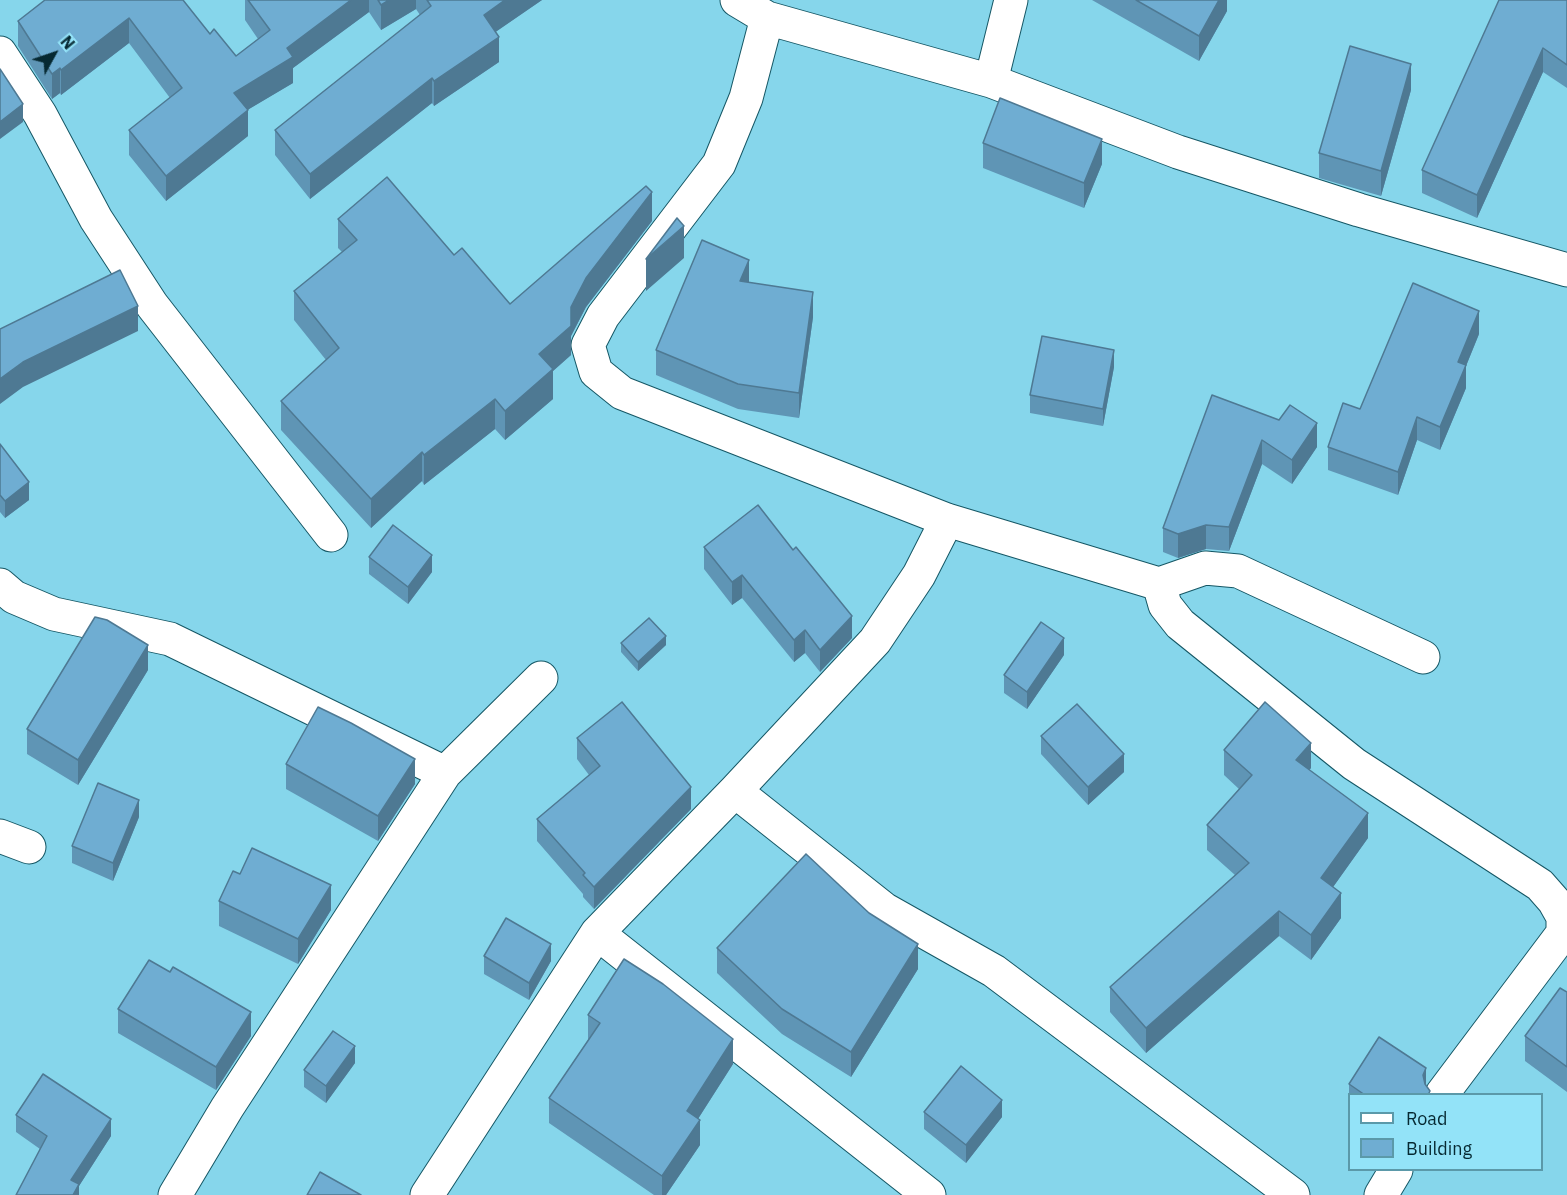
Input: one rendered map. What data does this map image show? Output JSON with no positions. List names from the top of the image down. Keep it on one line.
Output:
{"legend":["Road","Building"],"north":"top right"}
